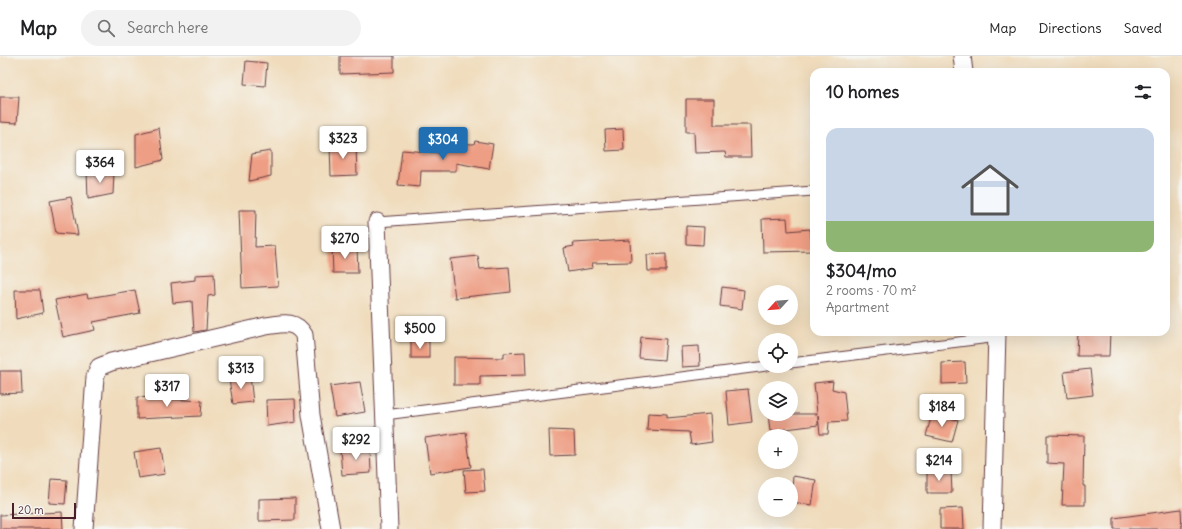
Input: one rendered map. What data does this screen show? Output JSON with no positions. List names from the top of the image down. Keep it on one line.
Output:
{"scale_bar":"20 m","north":"bottom left","page":{"header":"Map","search":"Search here","nav":["Map","Directions","Saved"],"heading":"10 homes","list":[{"name":"$304/mo","note":"2 rooms · 70 m² · Apartment"}],"price":["$323","$304","$364","$270","$500","$313","$317","$184","$292","$214"],"map_buttons":["+","−"],"scale":"20 m"}}
